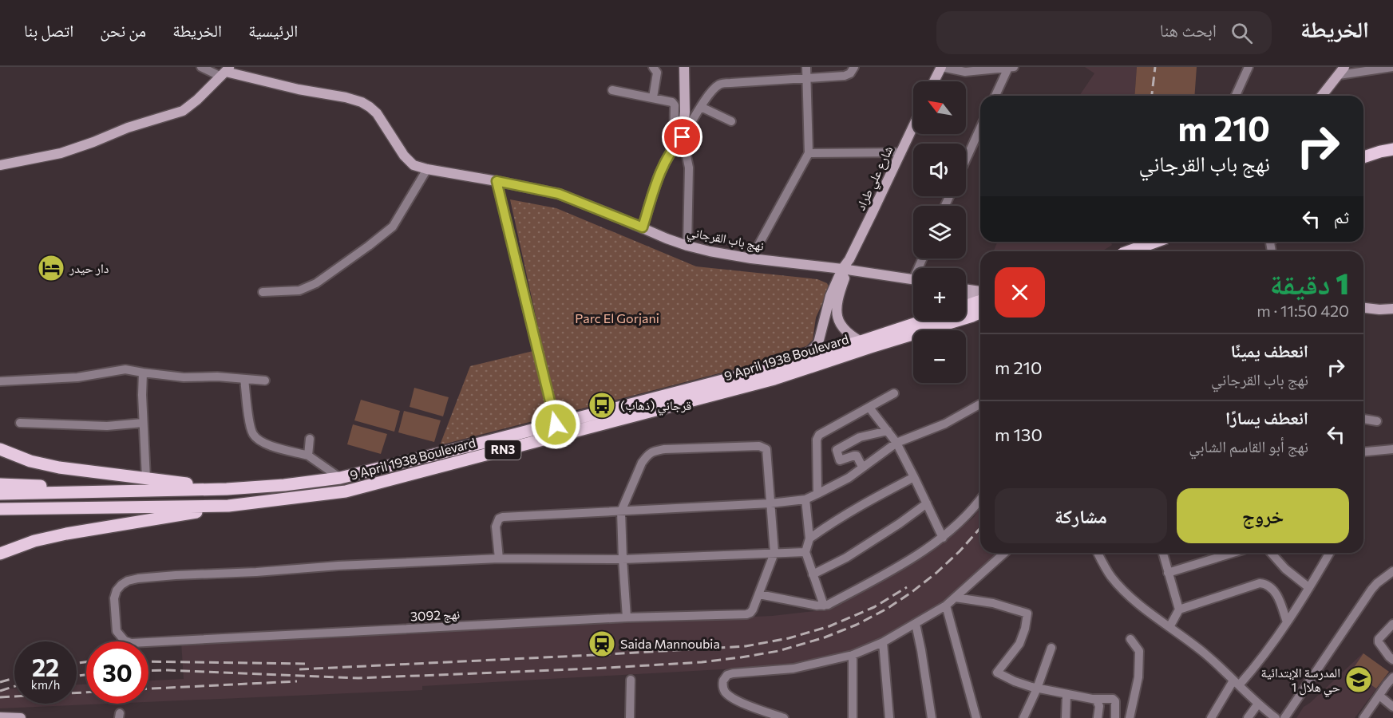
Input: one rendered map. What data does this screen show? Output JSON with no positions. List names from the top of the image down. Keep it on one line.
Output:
{"streets":{"main road":["9 April 1938 Boulevard","RN3"],"street":["شارع علي طراد","نهج باب القرجاني","نهج 3092"]},"crossings":[["شارع علي طراد","نهج باب القرجاني"],["شارع علي طراد","9 April 1938 Boulevard"]],"parks":["Parc El Gorjani"],"places":{"hotel":["دار حيدر"],"bus stop":["قرجاني (ذهاب)"],"station":["Saida Mannoubia"],"school or university":["المدرسة الإبتدائية حي هلال 1"]},"north":"top left","page":{"header":"الخريطة","search":"ابحث هنا","nav":["الرئيسية","الخريطة","من نحن","اتصل بنا"],"map_buttons":["+","−"],"turn":["210 m","نهج باب القرجاني"],"then":"ثم","heading":["1 دقيقة","420 m · 11:50"],"list":[{"name":"انعطف يمينًا","note":"نهج باب القرجاني","value":"210 m"},{"name":"انعطف يسارًا","note":"نهج أبو القاسم الشابي","value":"130 m"}],"buttons":["خروج","مشاركة"],"speed":"22 km/h","limit":"30"}}
